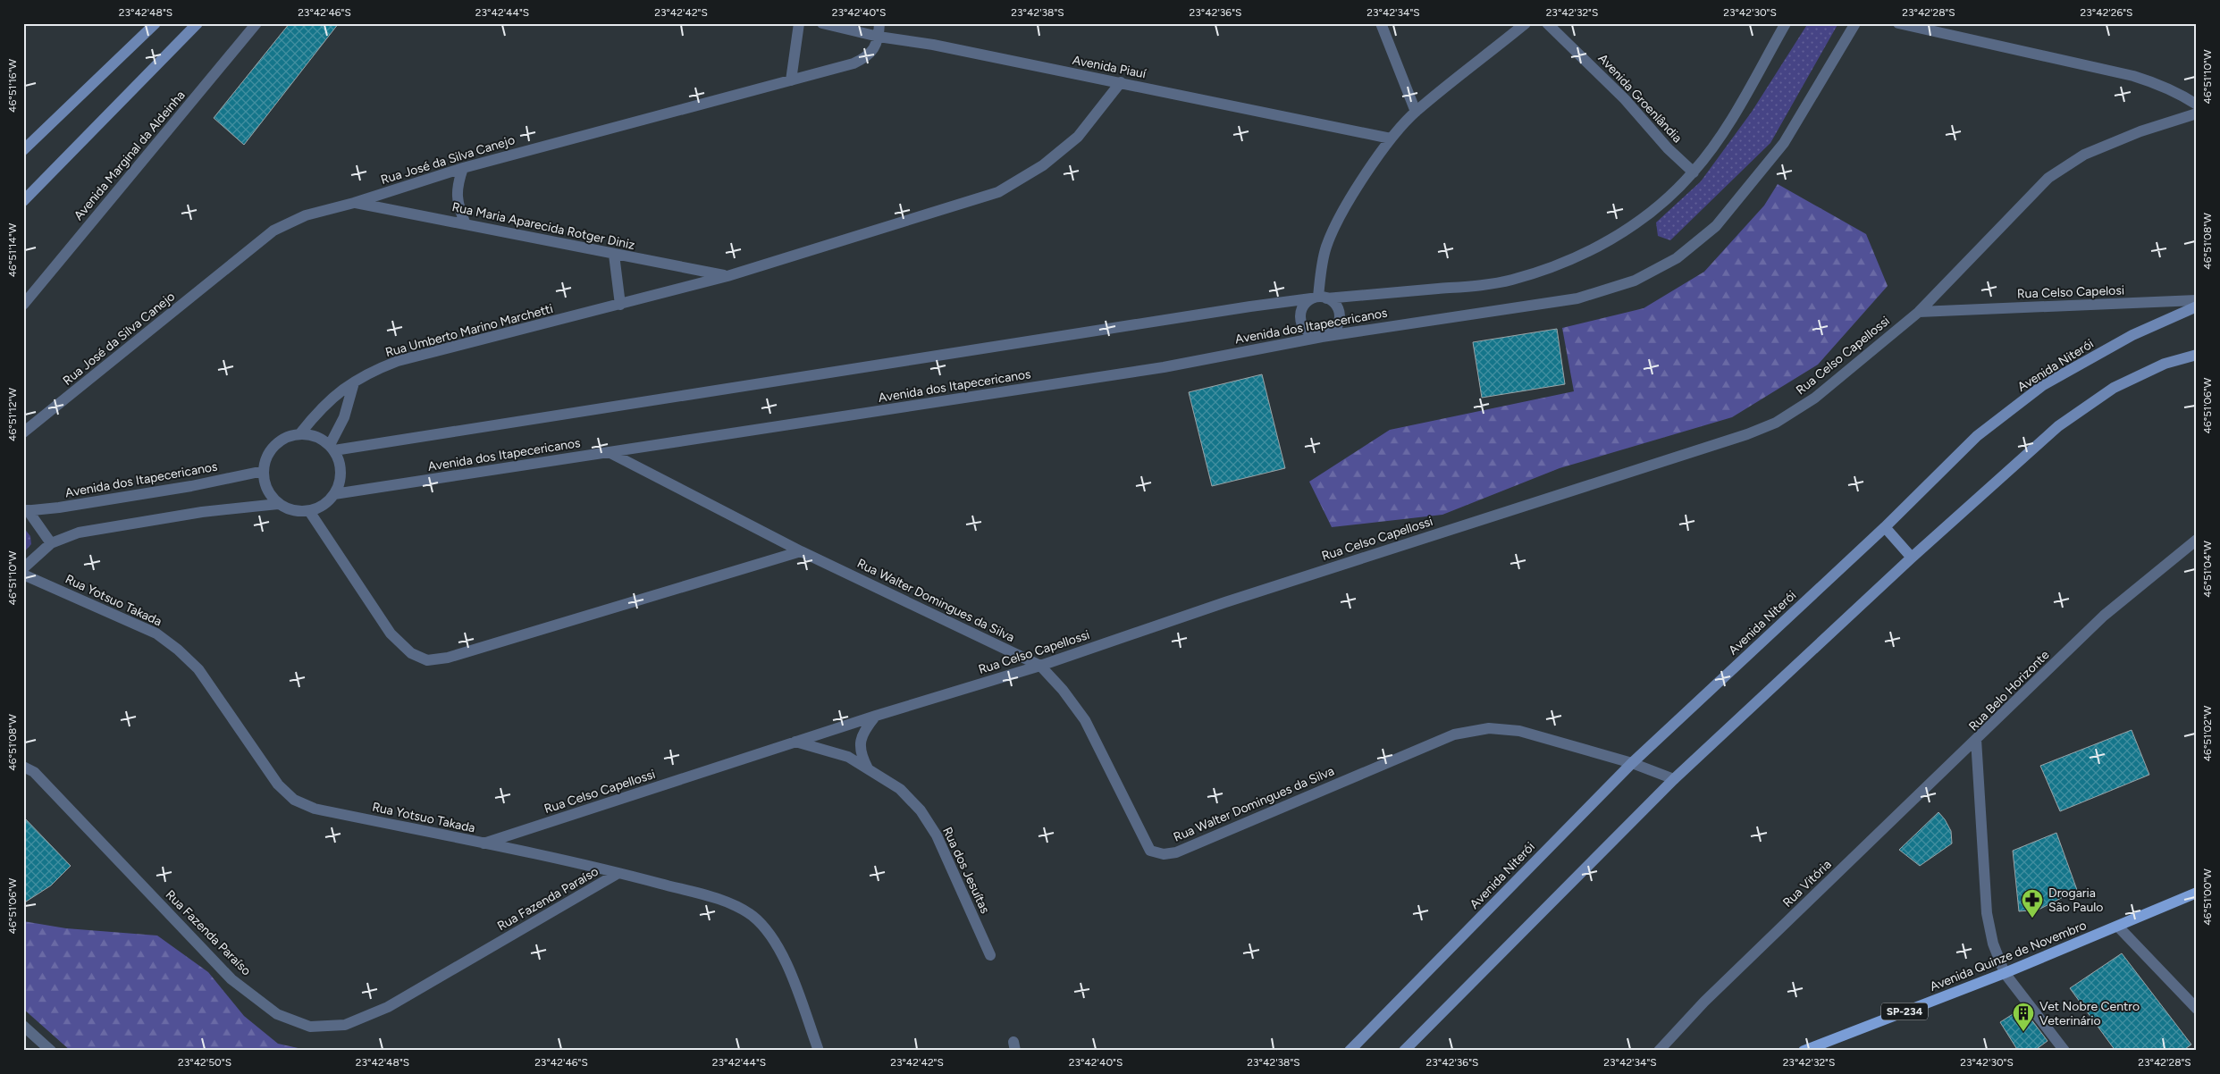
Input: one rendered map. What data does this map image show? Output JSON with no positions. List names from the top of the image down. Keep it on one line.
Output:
{"streets":{"main road":["Avenida Niterói","Avenida Quinze de Novembro","SP-234"],"street":["Avenida Piauí","Avenida Groenlândia","Avenida Marginal da Aldeinha","Rua José da Silva Canejo","Rua Maria Aparecida Rotger Diniz","Rua Celso Capelosi","Avenida dos Itapecericanos","Rua Umberto Marino Marchetti","Rua Celso Capellossi","Rua Yotsuo Takada","Rua Walter Domingues da Silva","Rua Belo Horizonte","Rua dos Jesuítas","Rua Vitória","Rua Fazenda Paraíso"]},"crossings":[["Avenida Piauí","Rua José da Silva Canejo"],["Avenida Piauí","Rua Umberto Marino Marchetti"],["Avenida Groenlândia","Avenida dos Itapecericanos"],["Rua José da Silva Canejo","Rua Maria Aparecida Rotger Diniz"],["Rua Maria Aparecida Rotger Diniz","Rua Umberto Marino Marchetti"],["Rua Celso Capelosi","Rua Celso Capellossi"],["Avenida dos Itapecericanos","Rua Umberto Marino Marchetti"],["Avenida dos Itapecericanos","Rua Walter Domingues da Silva"],["Rua Celso Capellossi","Rua Yotsuo Takada"],["Rua Celso Capellossi","Rua Walter Domingues da Silva"],["Rua Celso Capellossi","Rua dos Jesuítas"],["Avenida Niterói","Rua Walter Domingues da Silva"],["Rua Yotsuo Takada","Rua Fazenda Paraíso"],["Rua Belo Horizonte","Rua Vitória"],["Rua Belo Horizonte","Avenida Quinze de Novembro"]],"places":{"pharmacy":["Drogaria São Paulo"],"building":["Vet Nobre Centro Veterinário"]},"coordinates":["23°42'48\"S","23°42'46\"S","23°42'44\"S","23°42'42\"S","23°42'40\"S","23°42'38\"S","23°42'36\"S","23°42'34\"S","23°42'32\"S","23°42'30\"S","23°42'28\"S","23°42'26\"S","46°51'10\"W","46°51'16\"W","46°51'08\"W","46°51'14\"W","46°51'06\"W","46°51'12\"W","46°51'04\"W","46°51'02\"W","46°51'00\"W","23°42'50\"S"]}
